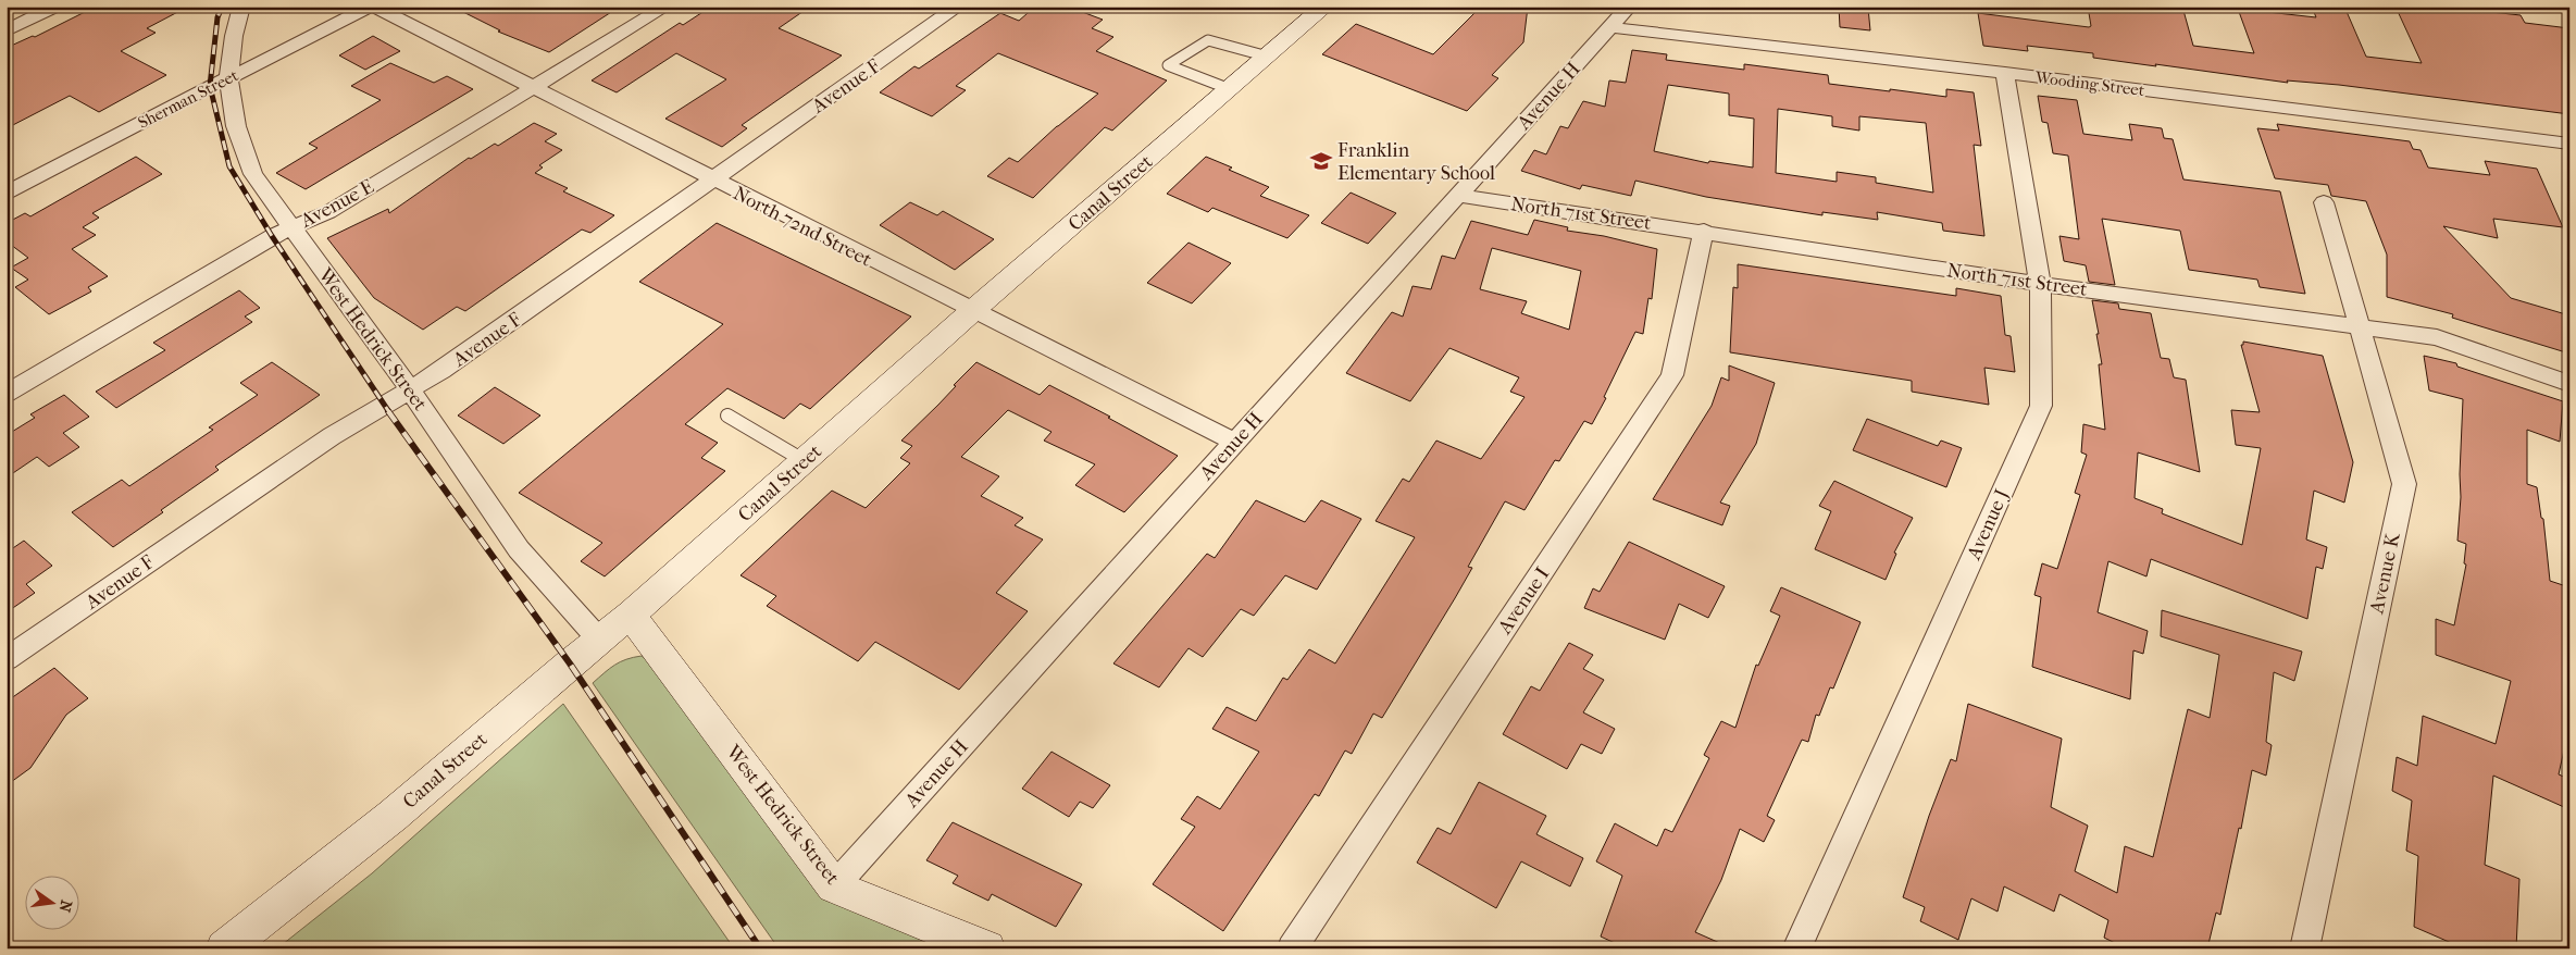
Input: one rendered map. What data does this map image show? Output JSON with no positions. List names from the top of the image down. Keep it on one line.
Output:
{"streets":{"street":["Wooding Street","Avenue F","Avenue H","Sherman Street","Canal Street","Avenue E","North 71st Street","North 72nd Street","West Hedrick Street","Avenue J","Avenue K","Avenue I"]},"crossings":[["Wooding Street","Avenue H"],["Wooding Street","Avenue J"],["Avenue F","North 72nd Street"],["Avenue F","West Hedrick Street"],["Avenue H","North 71st Street"],["Avenue H","North 72nd Street"],["Avenue H","West Hedrick Street"],["Sherman Street","North 72nd Street"],["Sherman Street","West Hedrick Street"],["Canal Street","North 72nd Street"],["Canal Street","West Hedrick Street"],["Avenue E","North 72nd Street"],["Avenue E","West Hedrick Street"],["North 71st Street","Avenue J"],["North 71st Street","Avenue K"],["North 71st Street","Avenue I"]],"places":{"school or university":["Franklin Elementary School"]},"north":"right"}
